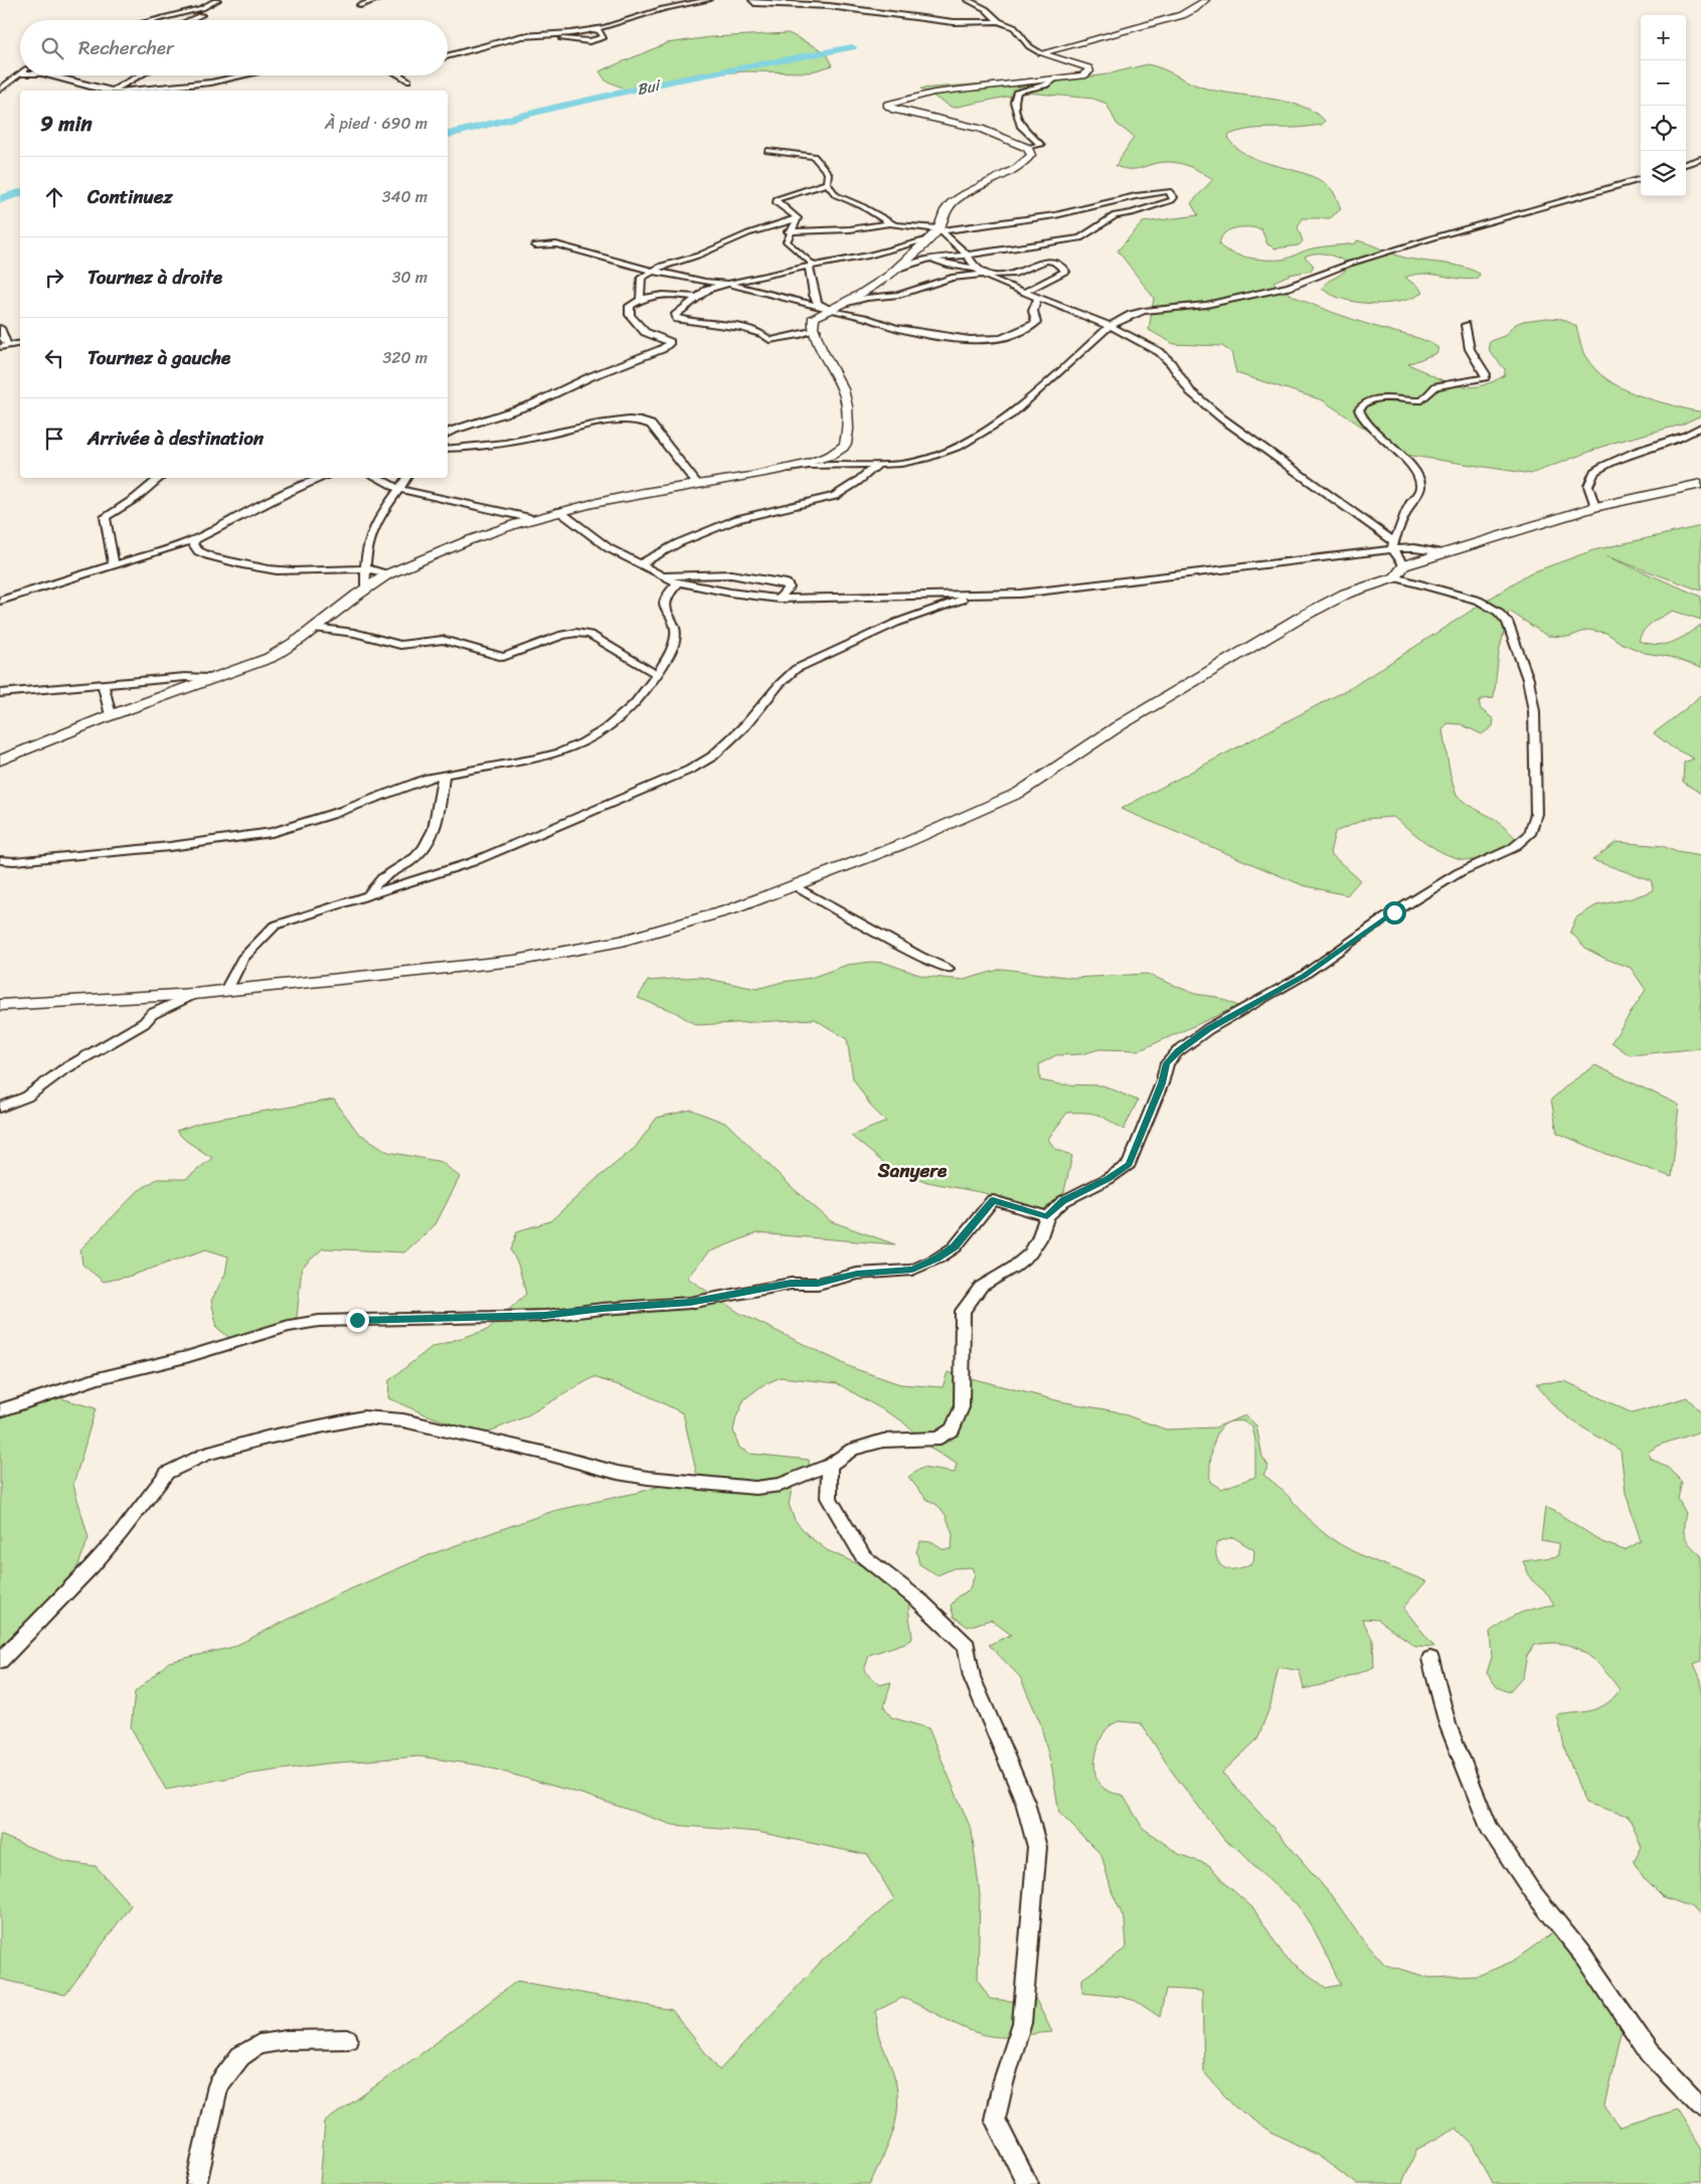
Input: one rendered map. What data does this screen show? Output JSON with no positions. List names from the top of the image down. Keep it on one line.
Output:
{"districts":["Sanyere"],"water":["Bui"],"page":{"map_buttons":["+","−"],"search":"Rechercher","heading":["9 min","À pied · 690 m"],"list":[["Continuez","340 m"],["Tournez à droite","30 m"],["Tournez à gauche","320 m"],"Arrivée à destination"]}}
